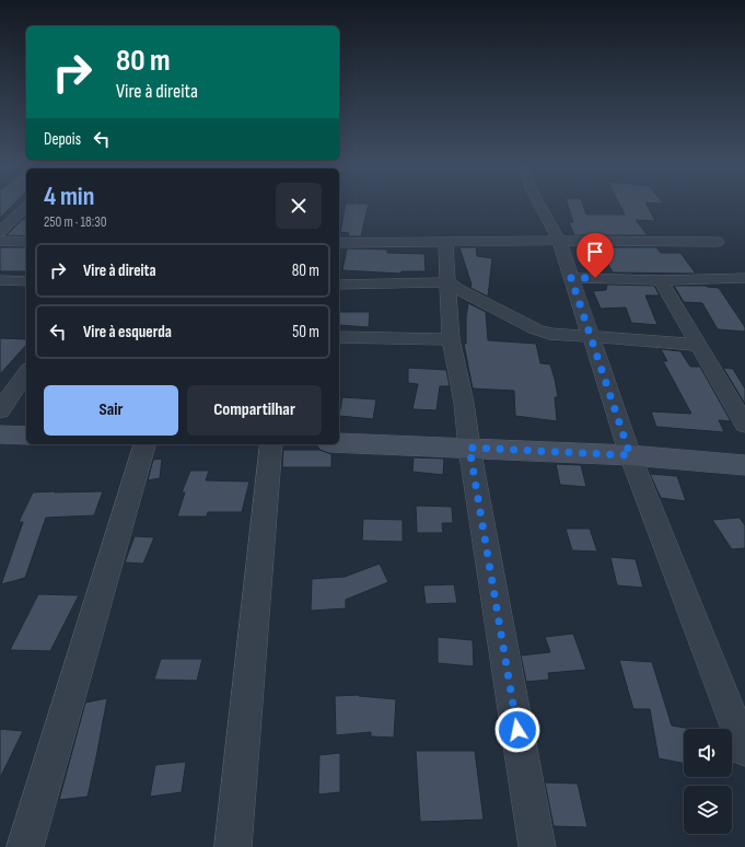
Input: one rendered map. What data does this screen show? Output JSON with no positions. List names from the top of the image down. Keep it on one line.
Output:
{"page":{"turn":["80 m","Vire à direita"],"then":"Depois","heading":["4 min","250 m · 18:30"],"list":[{"name":"Vire à direita","value":"80 m"},{"name":"Vire à esquerda","value":"50 m"}],"buttons":["Sair","Compartilhar"]}}
